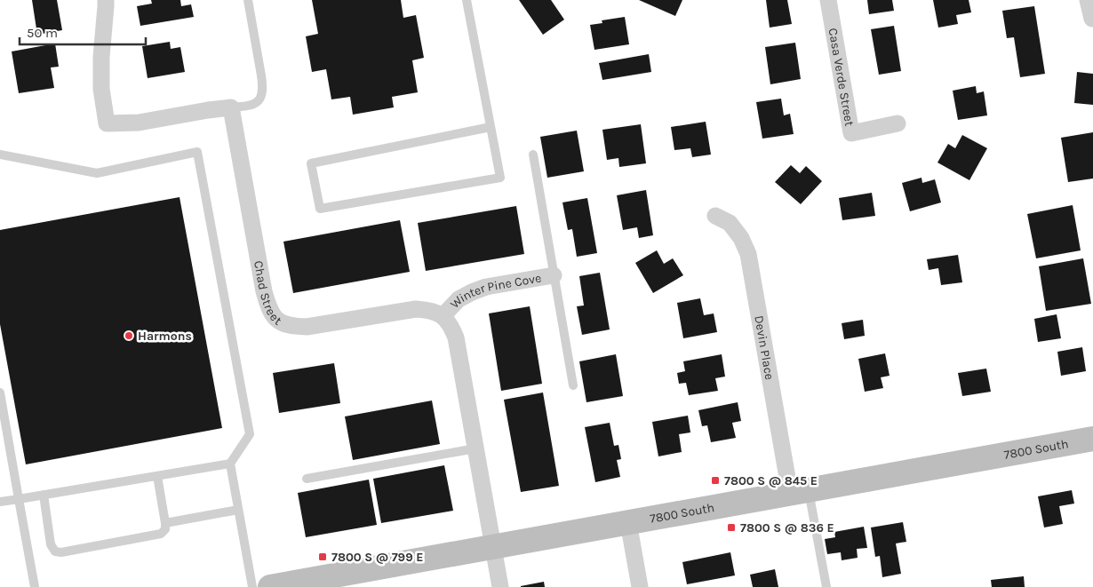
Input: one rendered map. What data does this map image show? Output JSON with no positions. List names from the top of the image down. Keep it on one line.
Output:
{"streets":{"main road":["7800 South"],"street":["Casa Verde Street","Chad Street","Winter Pine Cove","Devin Place"]},"crossings":[["Chad Street","Winter Pine Cove"],["Devin Place","7800 South"]],"places":{"other":["Harmons"],"transit":["7800 S @ 845 E","7800 S @ 836 E","7800 S @ 799 E"]},"scale_bar":"50 m"}
